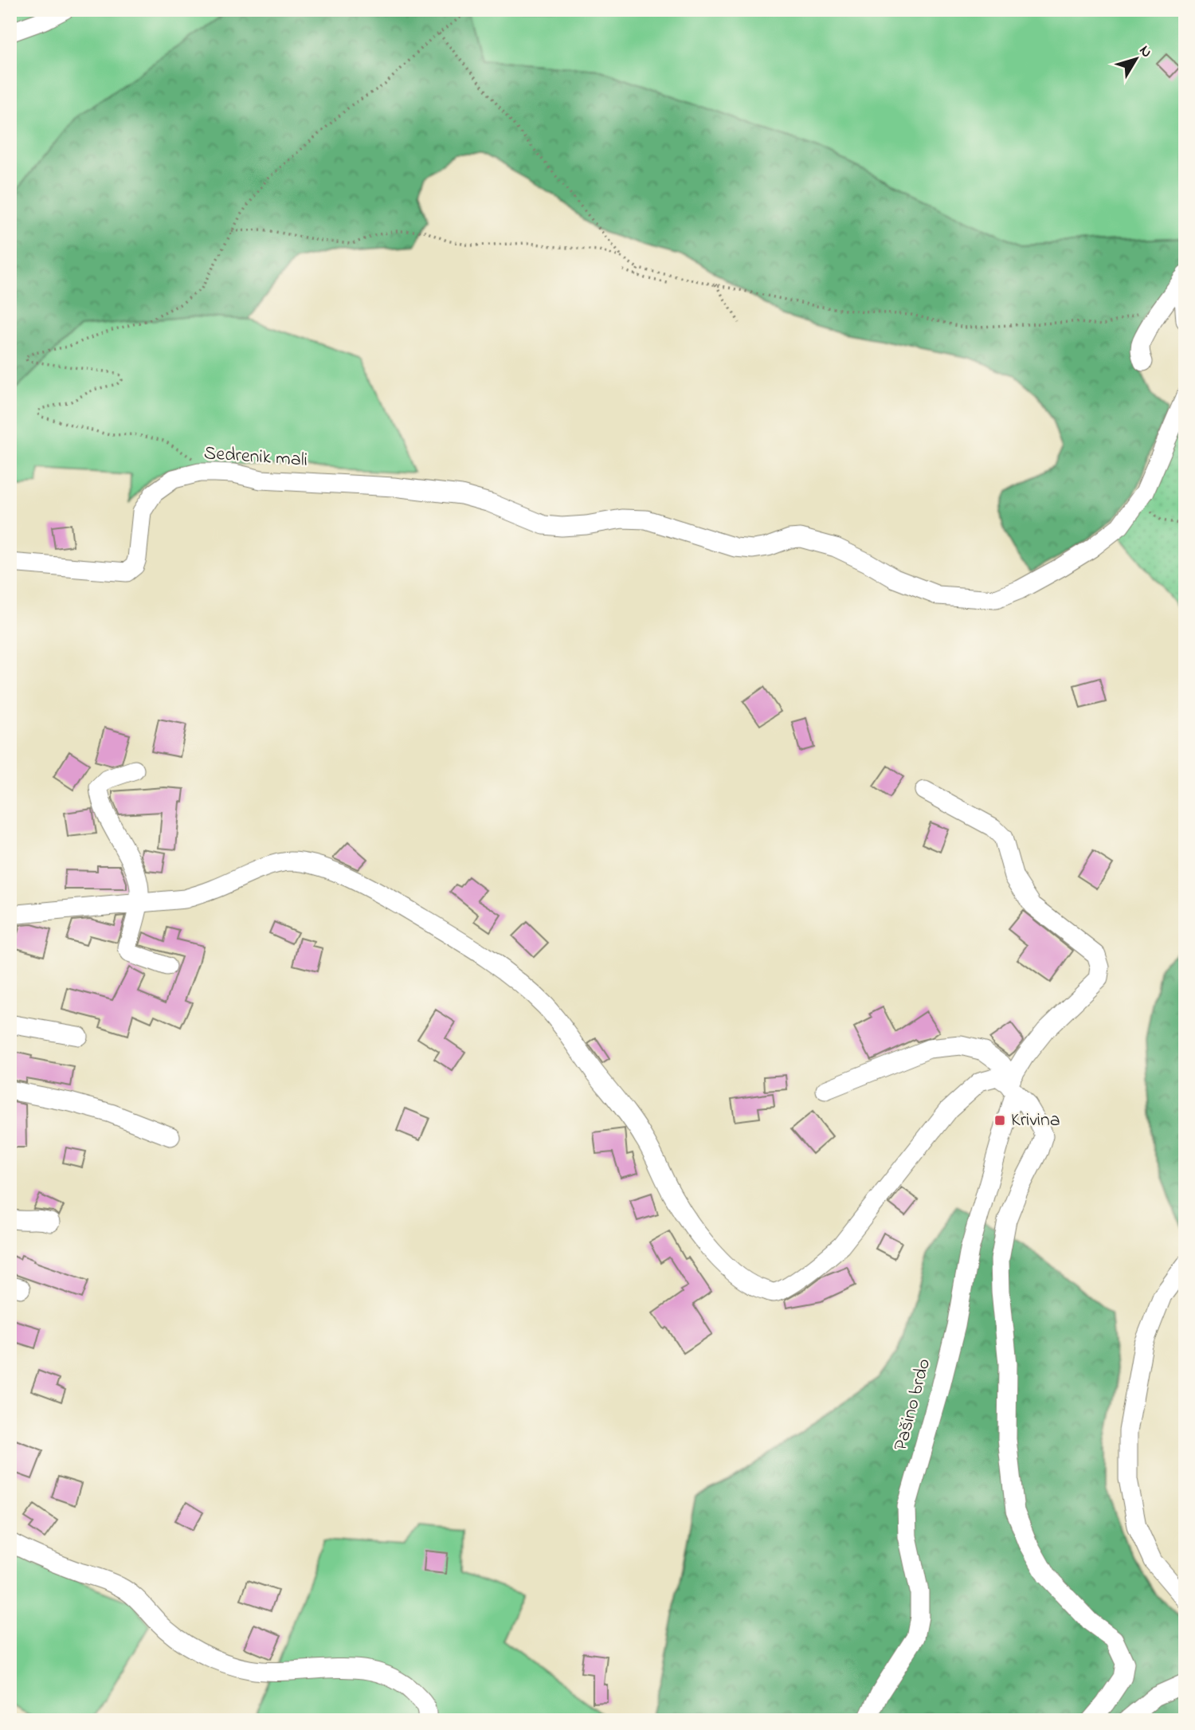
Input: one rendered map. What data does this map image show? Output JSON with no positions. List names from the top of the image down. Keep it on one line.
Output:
{"streets":{"street":["Sedrenik mali","Pašino brdo"]},"places":{"transit":["Krivina"]},"north":"top right"}
